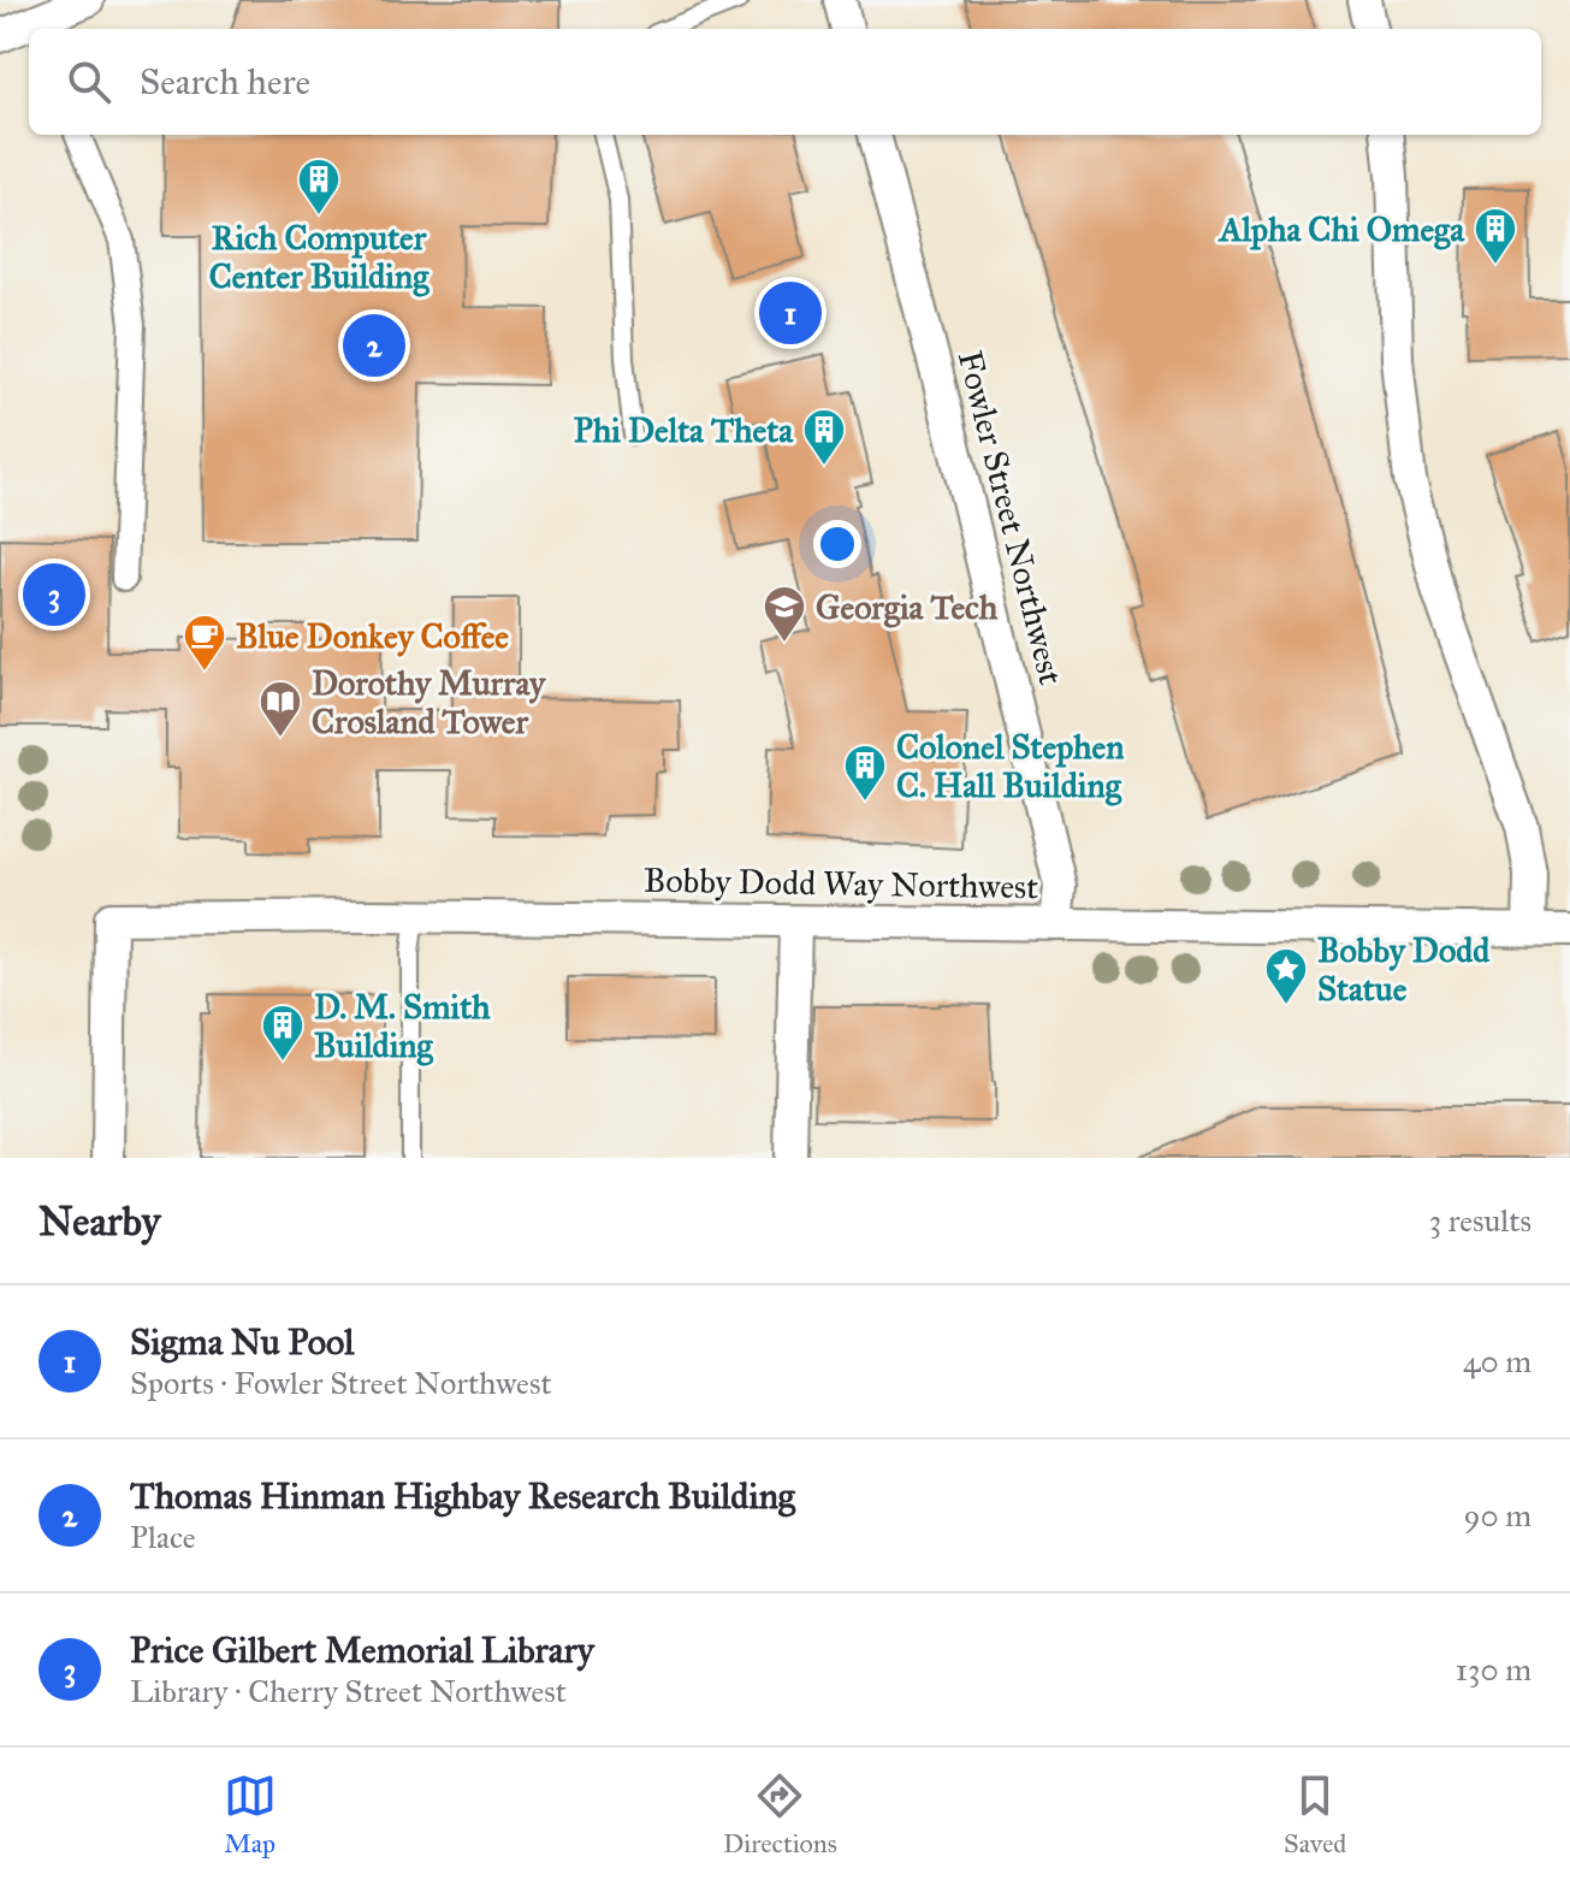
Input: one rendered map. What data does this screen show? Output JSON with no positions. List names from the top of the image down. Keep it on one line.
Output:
{"streets":{"street":["Fowler Street Northwest","Bobby Dodd Way Northwest"]},"crossings":[["Fowler Street Northwest","Bobby Dodd Way Northwest"]],"places":{"building":["Rich Computer Center Building","Alpha Chi Omega","Phi Delta Theta","Colonel Stephen C. Hall Building","D. M. Smith Building"],"school or university":["Georgia Tech"],"cafe":["Blue Donkey Coffee"],"library":["Dorothy Murray Crosland Tower"],"place":["Bobby Dodd Statue"]},"page":{"search":"Search here","pins":["1","2","3"],"heading":["Nearby","3 results"],"list":[{"mark":"1","name":"Sigma Nu Pool","note":"Sports · Fowler Street Northwest","value":"40 m"},{"mark":"2","name":"Thomas Hinman Highbay Research Building","note":"Place","value":"90 m"},{"mark":"3","name":"Price Gilbert Memorial Library","note":"Library · Cherry Street Northwest","value":"130 m"}],"nav":["Map","Directions","Saved"]}}
